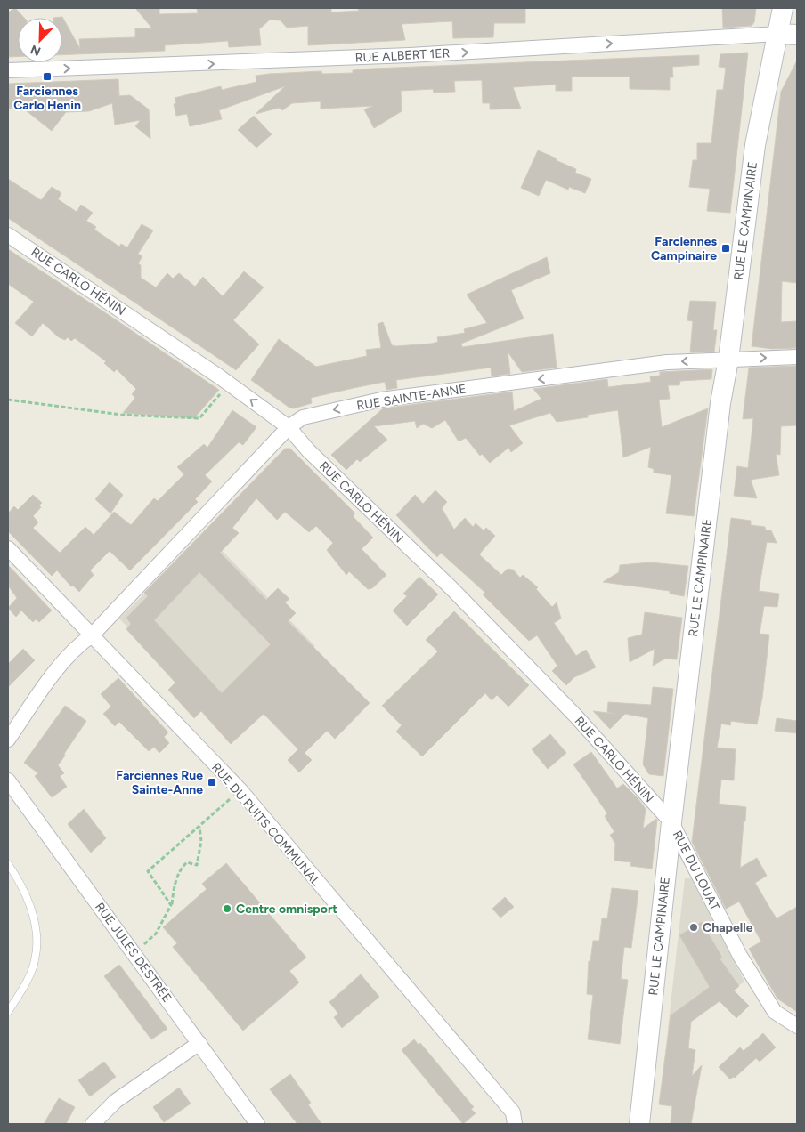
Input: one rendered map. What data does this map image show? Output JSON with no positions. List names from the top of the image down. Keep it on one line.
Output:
{"streets":{"main road":["RUE LE CAMPINAIRE"],"street":["RUE ALBERT 1ER","RUE CARLO HÉNIN","RUE SAINTE-ANNE","RUE DU PUITS COMMUNAL","RUE DU LOUAT","RUE JULES DESTRÉE"]},"crossings":[["RUE ALBERT 1ER","RUE LE CAMPINAIRE"],["RUE LE CAMPINAIRE","RUE CARLO HÉNIN"],["RUE LE CAMPINAIRE","RUE SAINTE-ANNE"],["RUE LE CAMPINAIRE","RUE DU LOUAT"],["RUE CARLO HÉNIN","RUE SAINTE-ANNE"],["RUE CARLO HÉNIN","RUE DU LOUAT"],["RUE SAINTE-ANNE","RUE DU PUITS COMMUNAL"]],"one_way":["RUE ALBERT 1ER"],"places":{"transit":["Farciennes Carlo Henin","Farciennes Campinaire","Farciennes Rue Sainte-Anne"],"other":["Centre omnisport","Chapelle"]},"north":"bottom left"}
